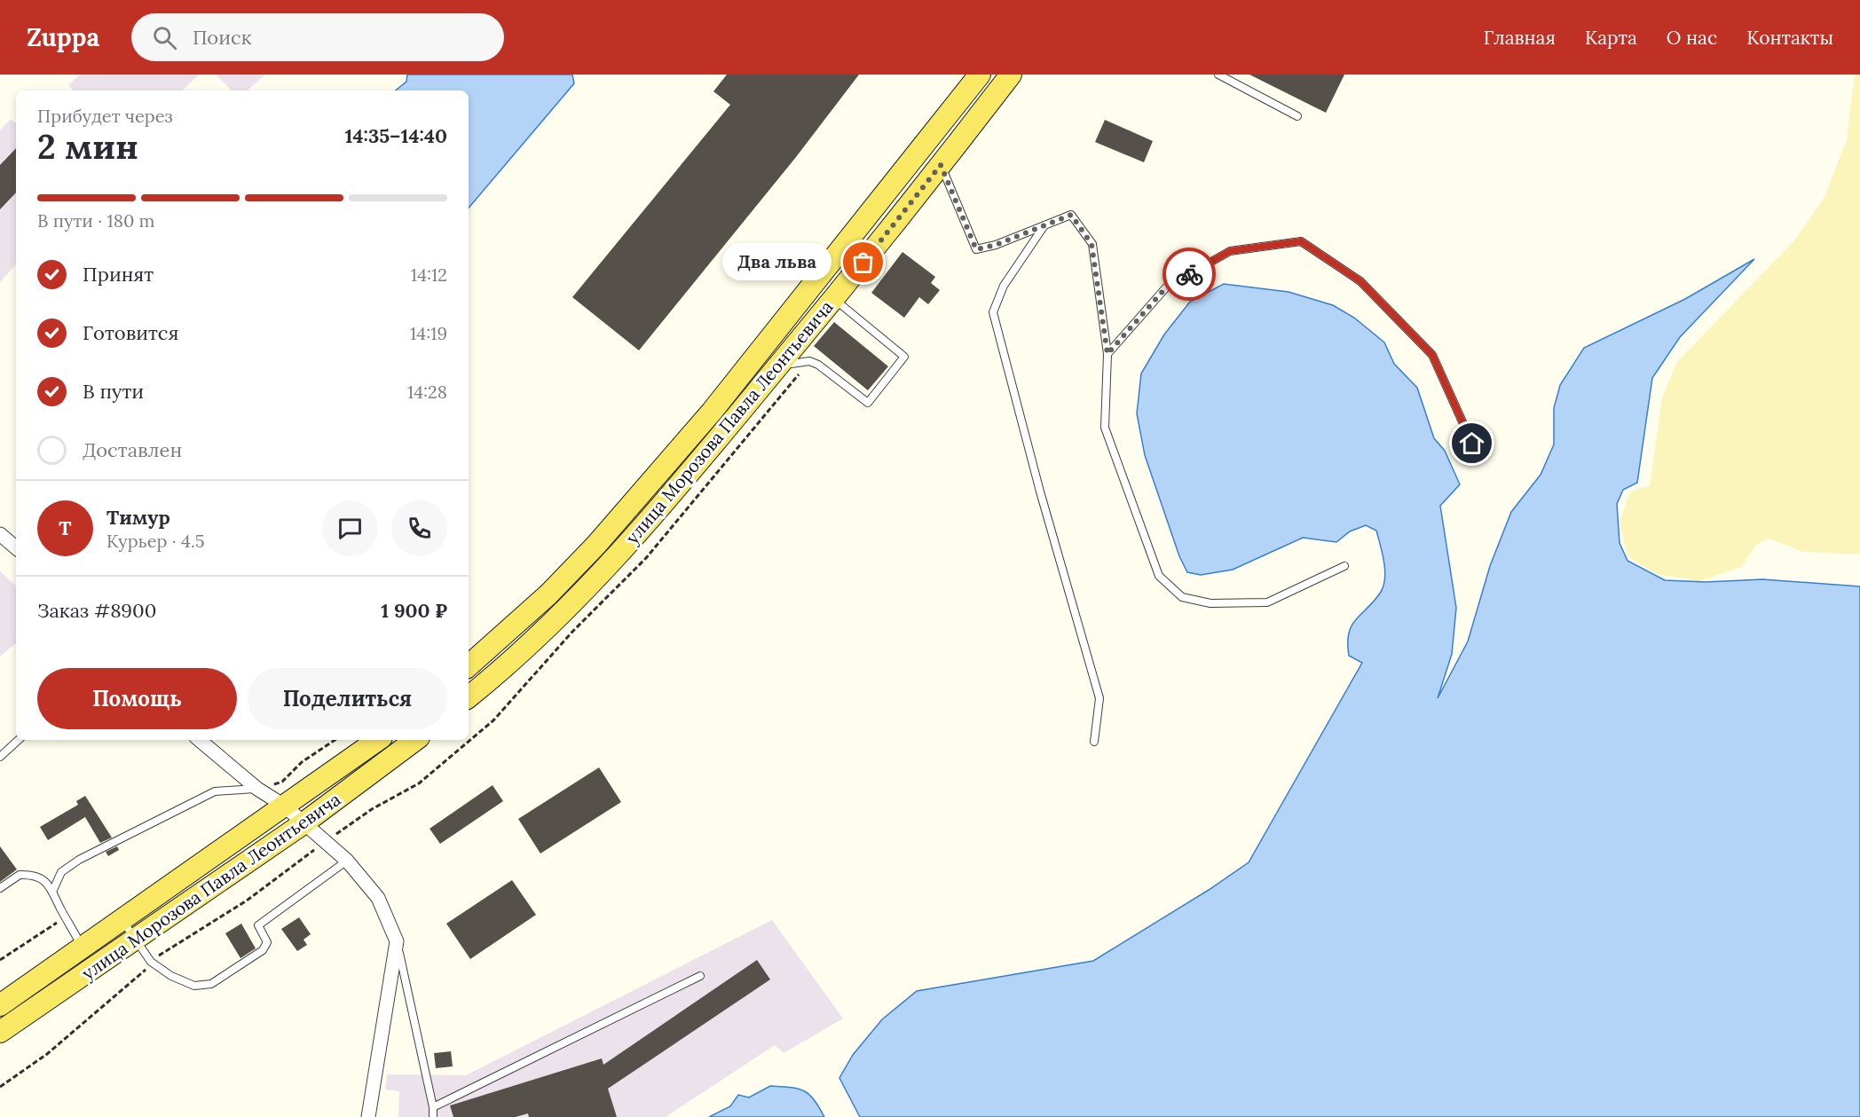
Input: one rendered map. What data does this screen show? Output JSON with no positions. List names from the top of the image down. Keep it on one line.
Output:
{"streets":{"main road":["улица Морозова Павла Леонтьевича"]},"places":["Два льва"],"page":{"header":"Zuppa","search":"Поиск","nav":["Главная","Карта","О нас","Контакты"],"heading":["2 мин","Прибудет через","14:35–14:40"],"panel":["Тимур","Курьер · 4.5","Заказ #8900","1 900 ₽"],"bar":"В пути · 180 m","bubble":"Два льва","list":[["Принят","14:12"],["Готовится","14:19"],["В пути","14:28"],"Доставлен"],"round":"Т","buttons":["Помощь","Поделиться"]}}
